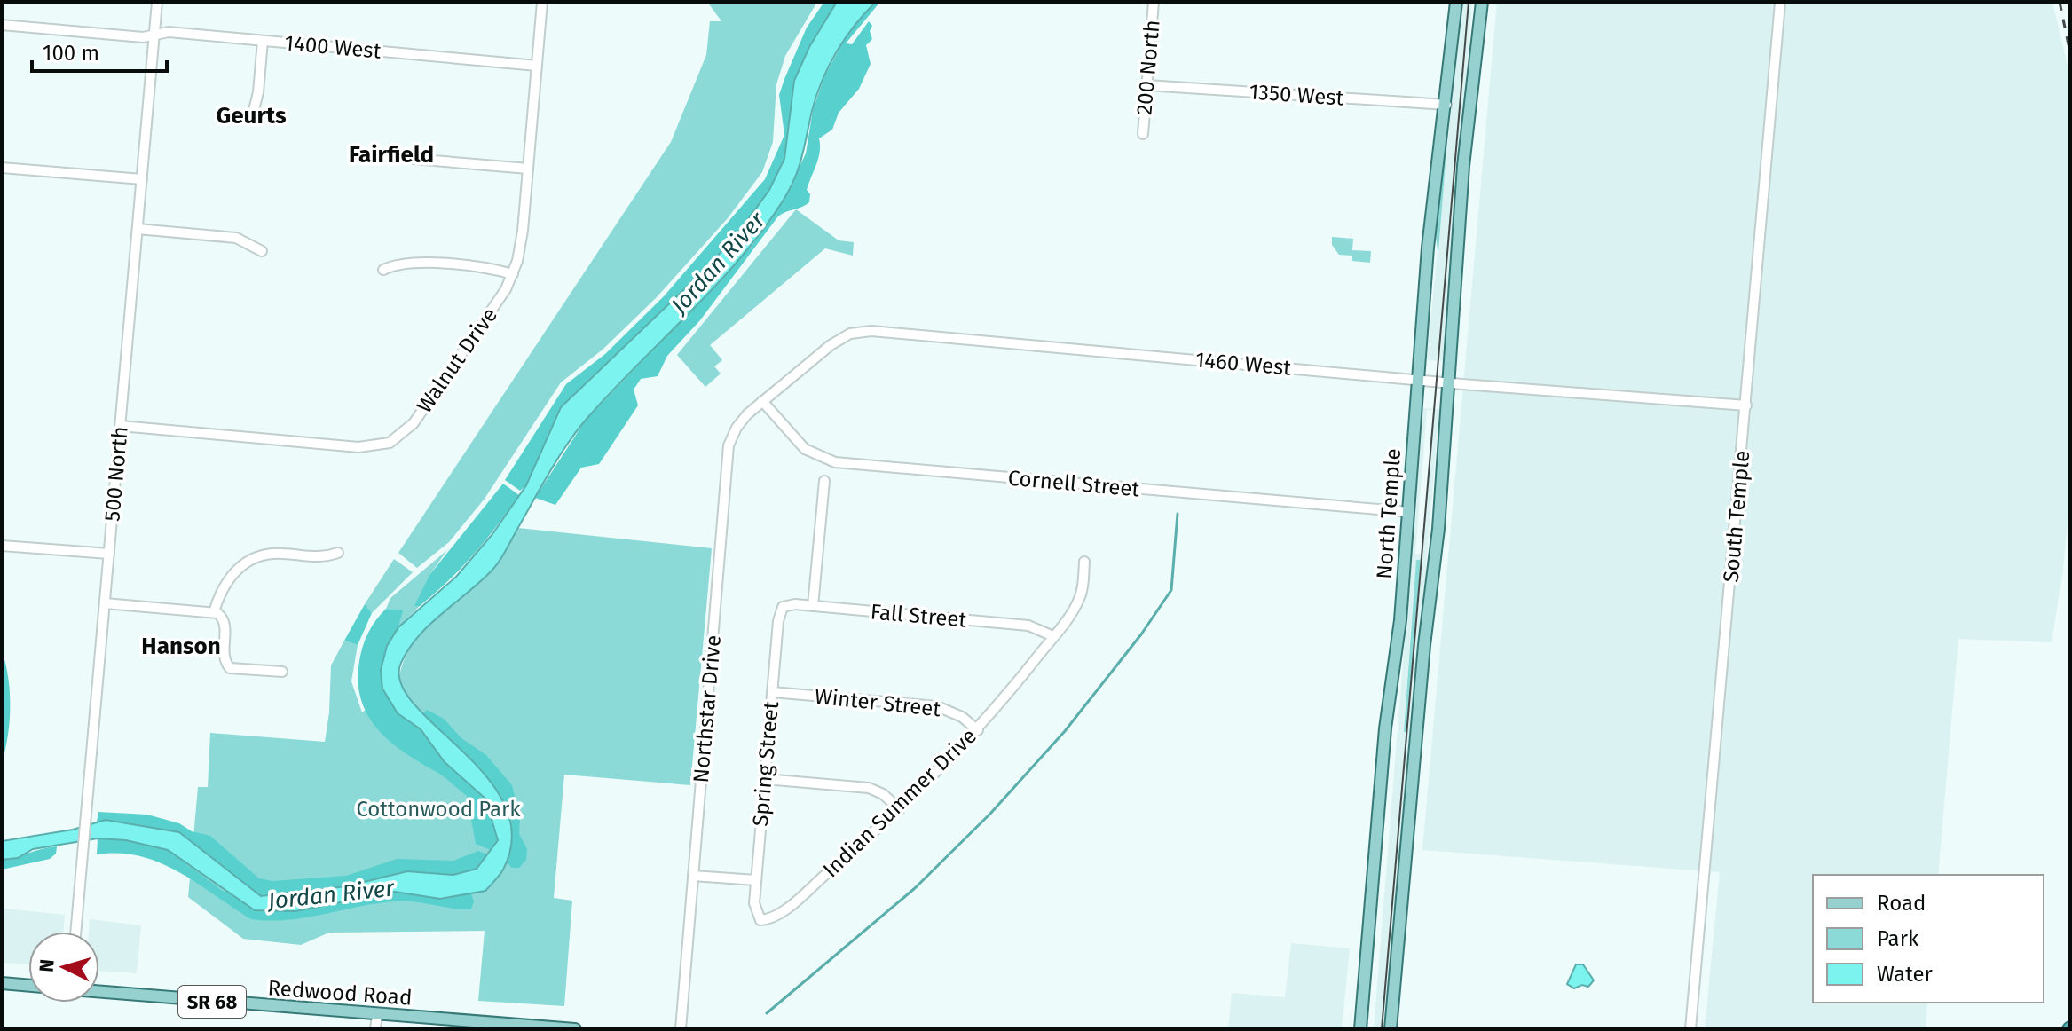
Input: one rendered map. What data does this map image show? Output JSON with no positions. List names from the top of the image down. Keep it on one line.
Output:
{"streets":{"main road":["North Temple","Redwood Road","SR 68"],"street":["1400 West","200 North","1350 West","Walnut Drive","1460 West","500 North","Cornell Street","South Temple","Fall Street","Winter Street","Northstar Drive","Spring Street","Indian Summer Drive"]},"crossings":[["1400 West","Walnut Drive"],["1400 West","500 North"],["200 North","1350 West"],["1350 West","North Temple"],["Walnut Drive","500 North"],["1460 West","Cornell Street"],["1460 West","North Temple"],["1460 West","South Temple"],["1460 West","Northstar Drive"],["Cornell Street","North Temple"],["Cornell Street","Northstar Drive"],["Fall Street","Spring Street"],["Fall Street","Indian Summer Drive"],["Winter Street","Spring Street"],["Winter Street","Indian Summer Drive"],["Spring Street","Indian Summer Drive"]],"districts":["Geurts","Fairfield","Hanson"],"water":["Jordan River"],"parks":["Cottonwood Park"],"legend":["Road","Park","Water"],"scale_bar":"100 m","north":"left"}
